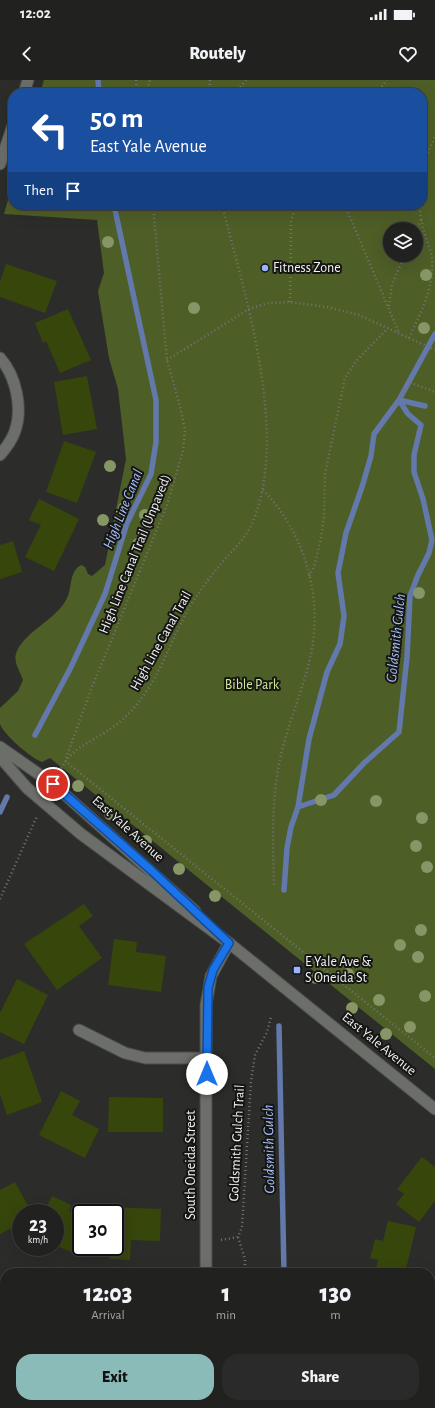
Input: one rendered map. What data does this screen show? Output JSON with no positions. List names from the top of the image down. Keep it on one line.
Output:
{"streets":{"main road":["East Yale Avenue","South Oneida Street"],"path":["High Line Canal Trail (Unpaved)","High Line Canal Trail","Goldsmith Gulch Trail"]},"crossings":[["High Line Canal Trail (Unpaved)","High Line Canal Trail"],["East Yale Avenue","South Oneida Street"]],"water":["High Line Canal","Goldsmith Gulch"],"parks":["Bible Park"],"places":{"other":["Fitness Zone"],"transit":["E Yale Ave & S Oneida St"]},"page":{"status":"12:02","header":"Routely","turn":["50 m","East Yale Avenue"],"then":"Then","speed":"23 km/h","limit":"30","eta":["12:03","Arrival","1","min","130","m"],"buttons":["Exit","Share"]}}
